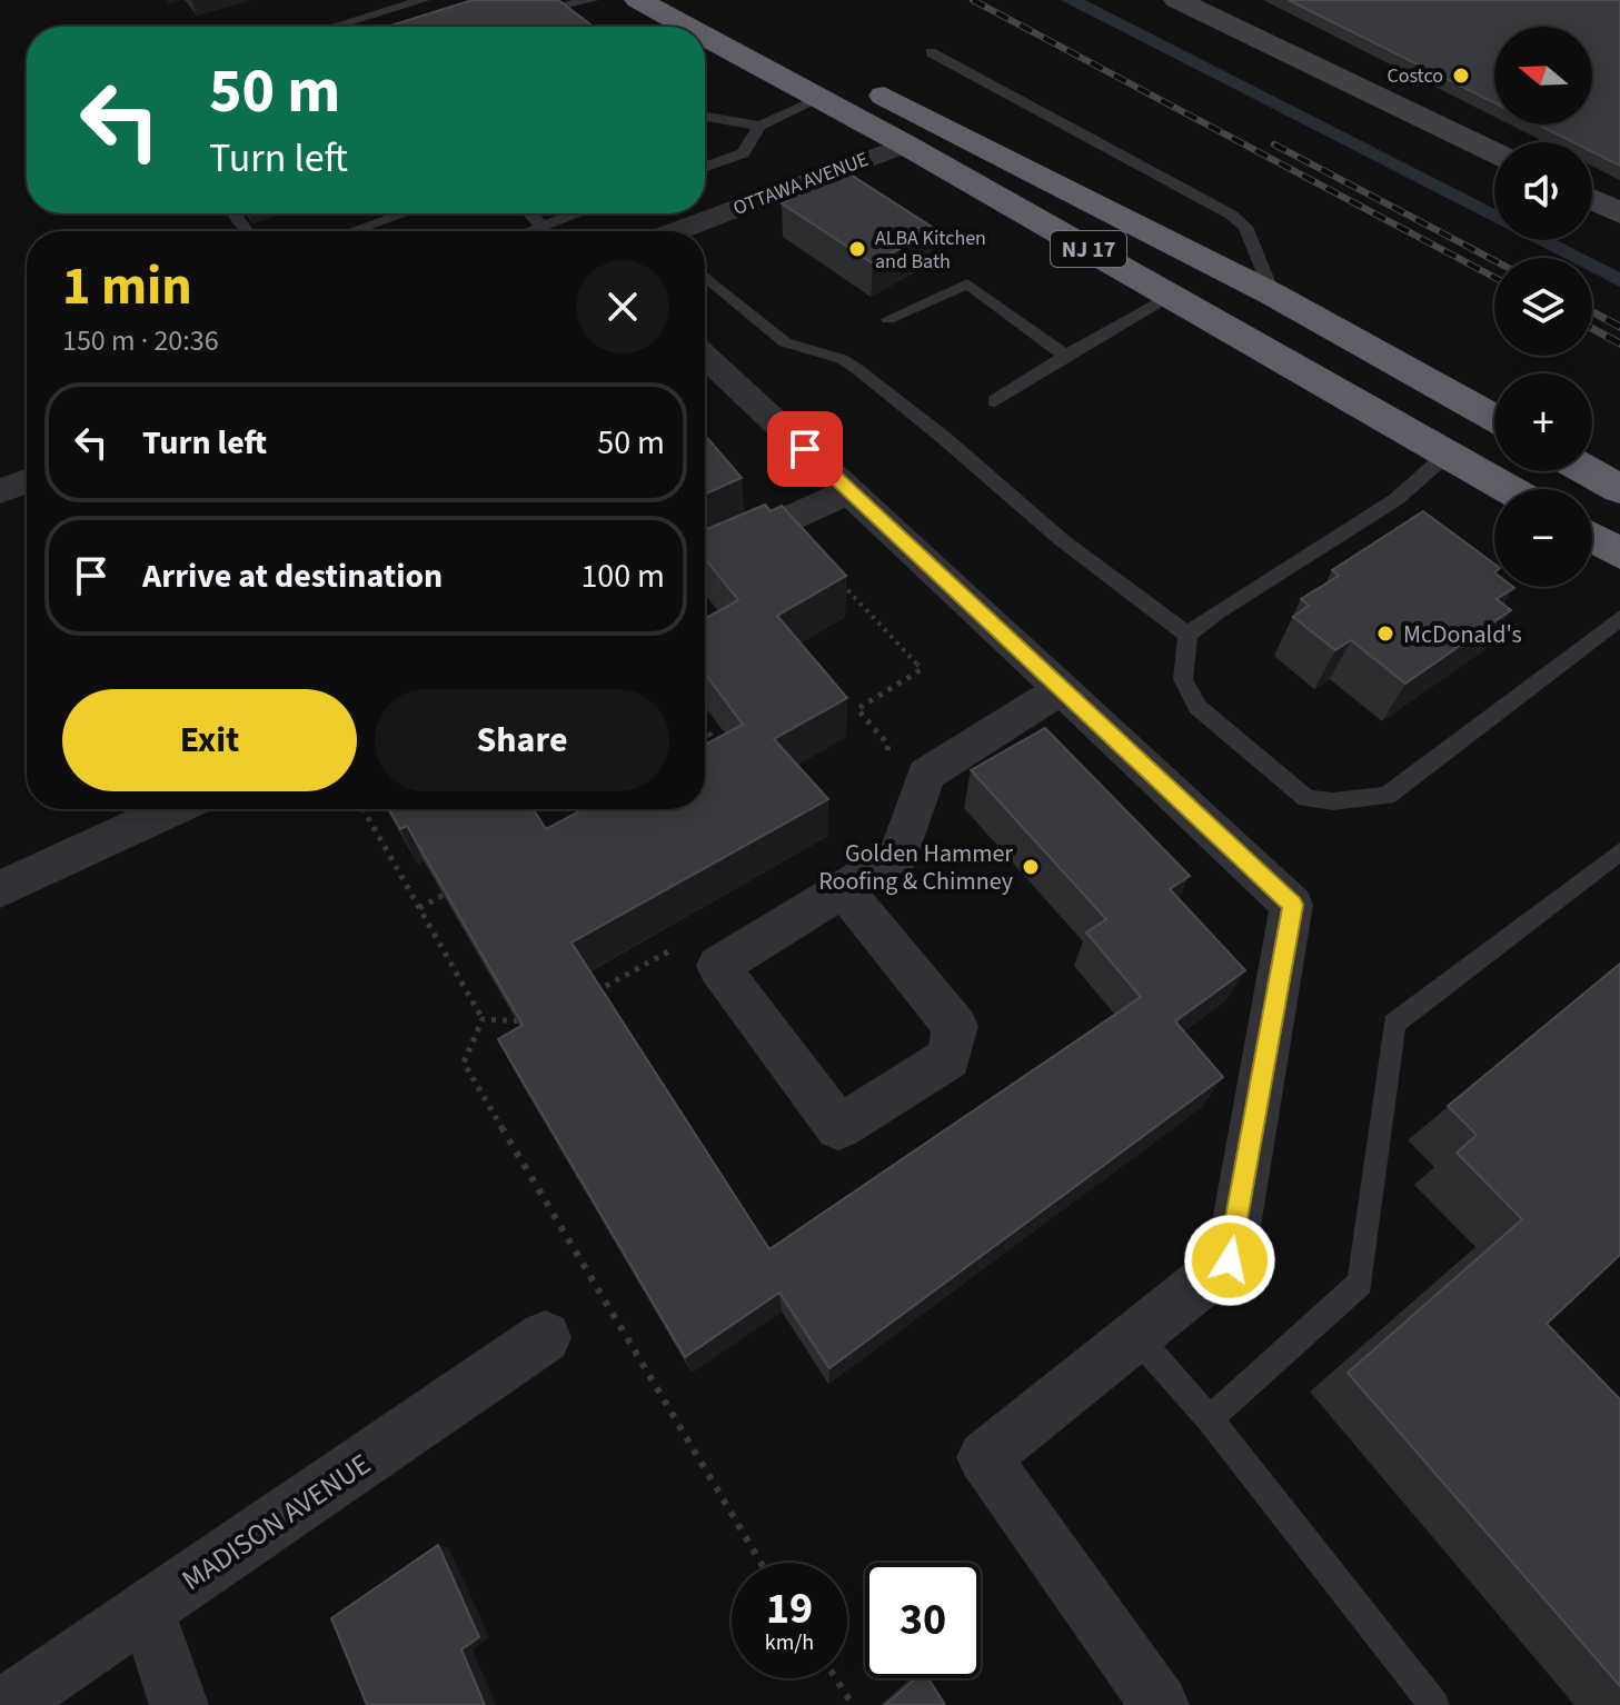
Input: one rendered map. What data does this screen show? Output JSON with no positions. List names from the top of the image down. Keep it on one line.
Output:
{"streets":{"highway":["NJ 17"],"street":["OTTAWA AVENUE","MADISON AVENUE"]},"crossings":[["OTTAWA AVENUE","NJ 17"]],"places":["Costco","ALBA Kitchen and Bath","McDonald's","Golden Hammer Roofing & Chimney"],"north":"left","page":{"map_buttons":["+","−"],"turn":["50 m","Turn left"],"heading":["1 min","150 m · 20:36"],"list":[{"name":"Turn left","value":"50 m"},{"name":"Arrive at destination","value":"100 m"}],"buttons":["Exit","Share"],"speed":"19 km/h","limit":"30"}}
